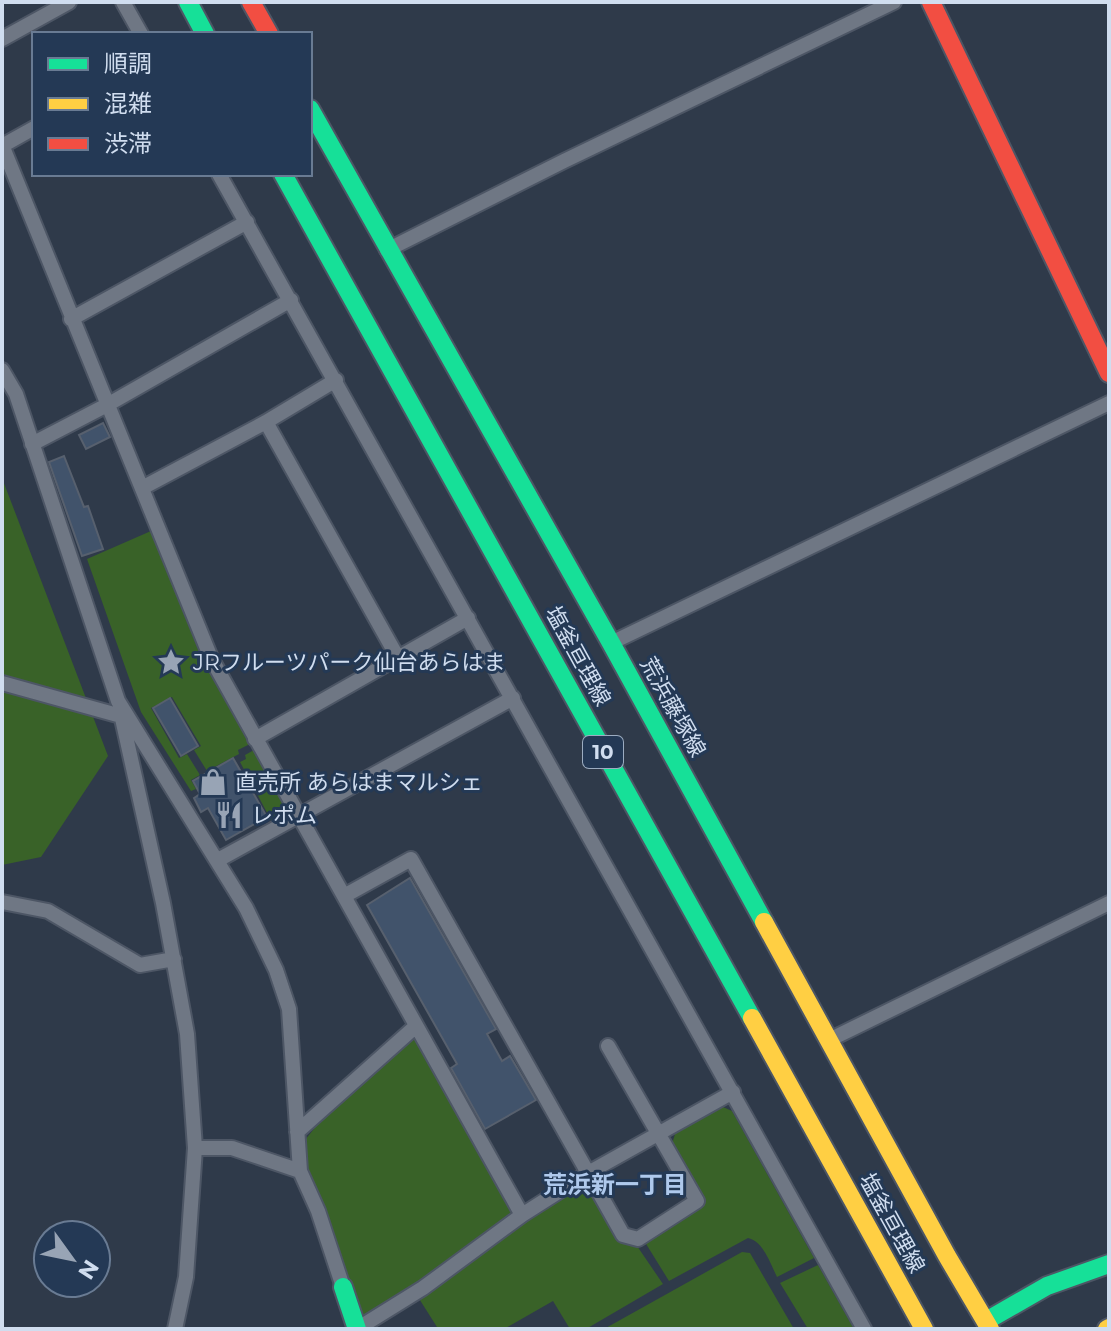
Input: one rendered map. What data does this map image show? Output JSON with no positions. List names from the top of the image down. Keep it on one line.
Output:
{"streets":{"street":["塩釜亘理線","荒浜藤塚線","10"]},"districts":["荒浜新一丁目"],"places":{"place":["JRフルーツパーク仙台あらはま"],"shop":["直売所 あらはまマルシェ"],"restaurant":["レポム"]},"legend":["順調","混雑","渋滞"],"north":"bottom right"}
